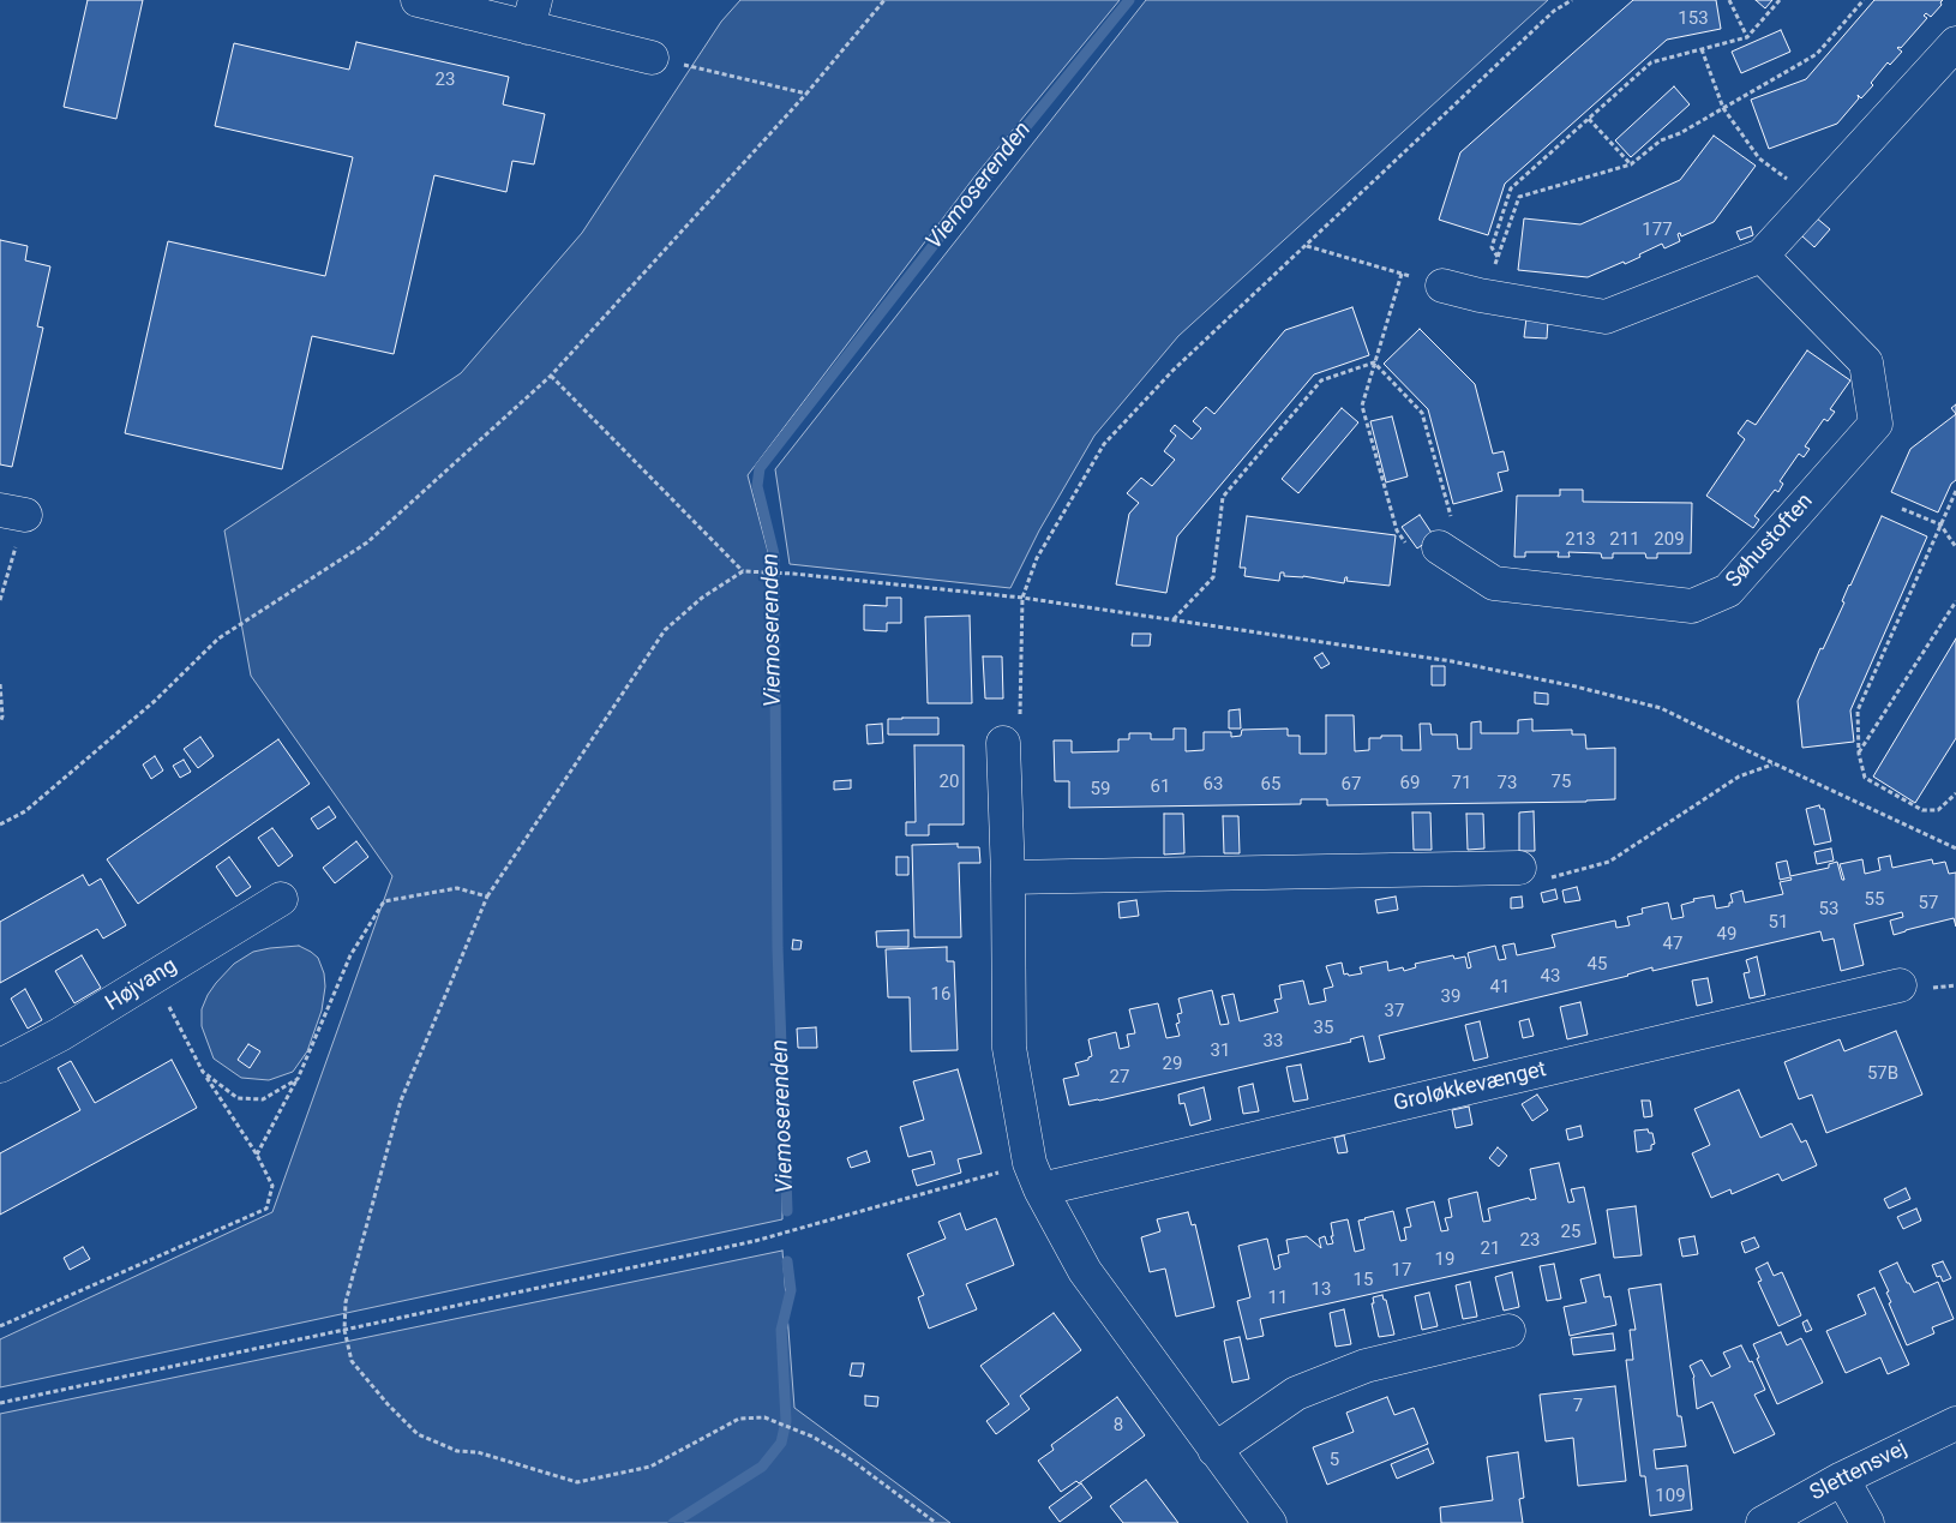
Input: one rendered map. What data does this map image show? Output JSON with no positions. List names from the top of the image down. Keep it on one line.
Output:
{"streets":{"street":["Søhustoften","Højvang","Groløkkevænget","Slettensvej"]},"water":["Viemoserenden"],"house_numbers":["153","23","177","213","211","209","20","75","69","71","73","63","65","67","61","59","55","57","53","51","49","47","45","43","41","16","39","37","35","33","31","29","57B","27","25","23","21","19","17","15","13","11","7","8","5","109"]}
